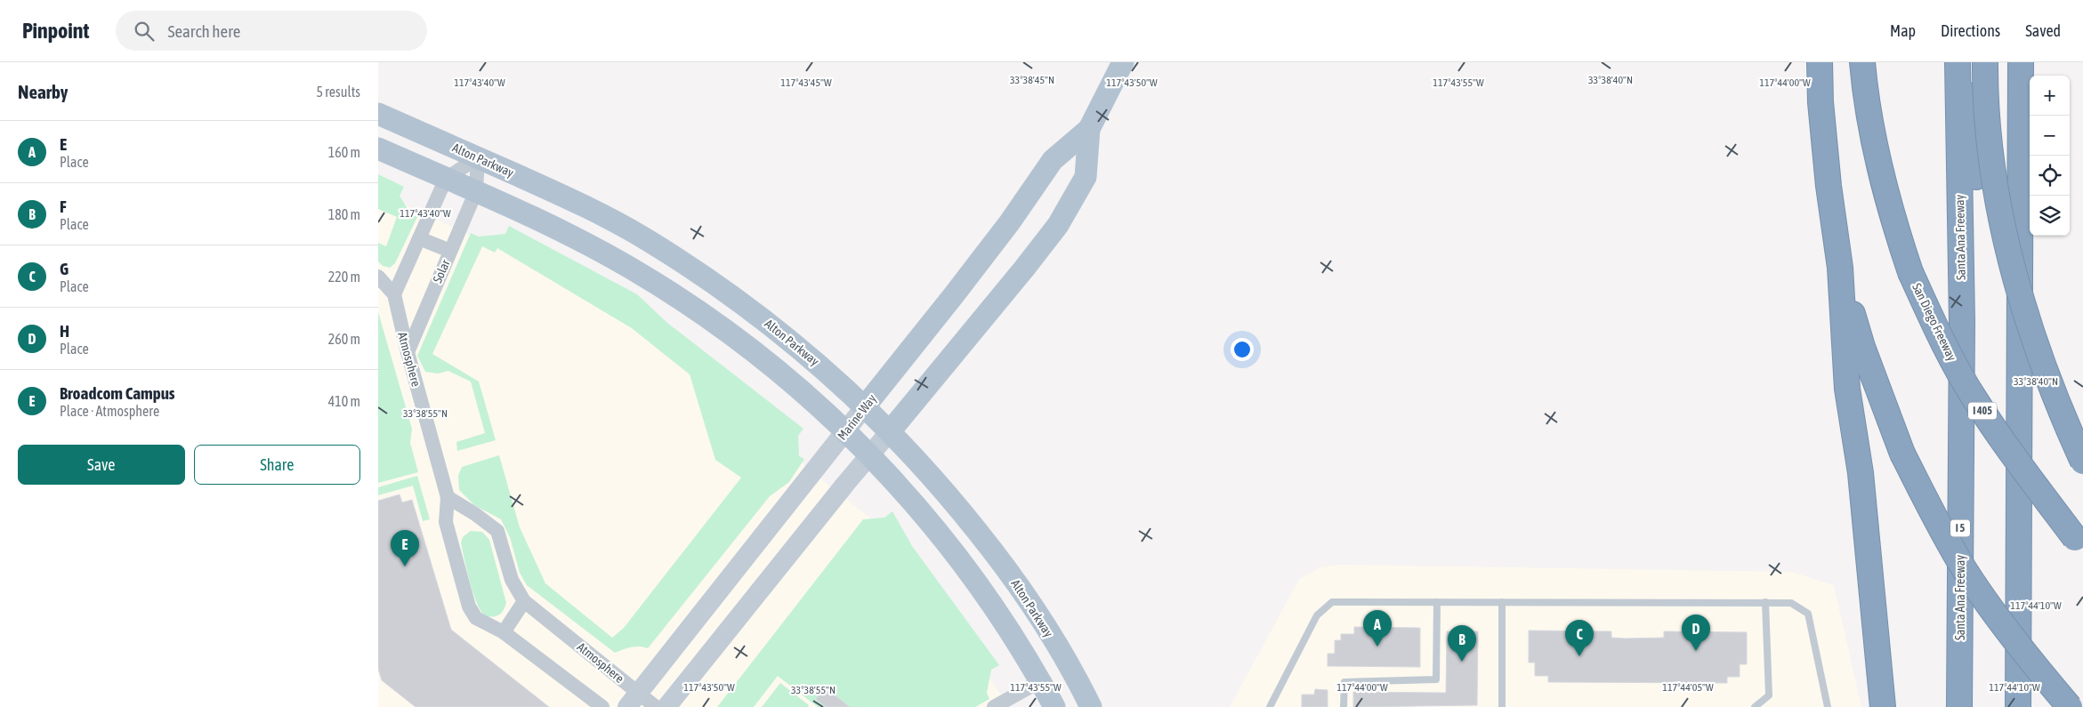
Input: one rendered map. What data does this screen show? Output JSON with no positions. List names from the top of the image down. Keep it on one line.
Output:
{"streets":{"highway":["Santa Ana Freeway","San Diego Freeway","I 405","I 5"],"main road":["Alton Parkway","Marine Way"],"street":["Solar","Atmosphere"]},"crossings":[["Alton Parkway","Marine Way"],["Solar","Atmosphere"],["Atmosphere","Marine Way"]],"page":{"header":"Pinpoint","search":"Search here","nav":["Map","Directions","Saved"],"heading":["Nearby","5 results"],"map_buttons":["+","−"],"list":[{"mark":"A","name":"E","note":"Place","value":"160 m"},{"mark":"B","name":"F","note":"Place","value":"180 m"},{"mark":"C","name":"G","note":"Place","value":"220 m"},{"mark":"D","name":"H","note":"Place","value":"260 m"},{"mark":"E","name":"Broadcom Campus","note":"Place · Atmosphere","value":"410 m"}],"buttons":["Save","Share"],"pins":["E","A","D","C","B"]},"coordinates":["33°38'45\"N","33°38'40\"N","117°43'40\"W","117°43'45\"W","117°43'50\"W","117°43'55\"W","117°44'00\"W","33°38'55\"N","117°44'10\"W","117°44'05\"W"]}
